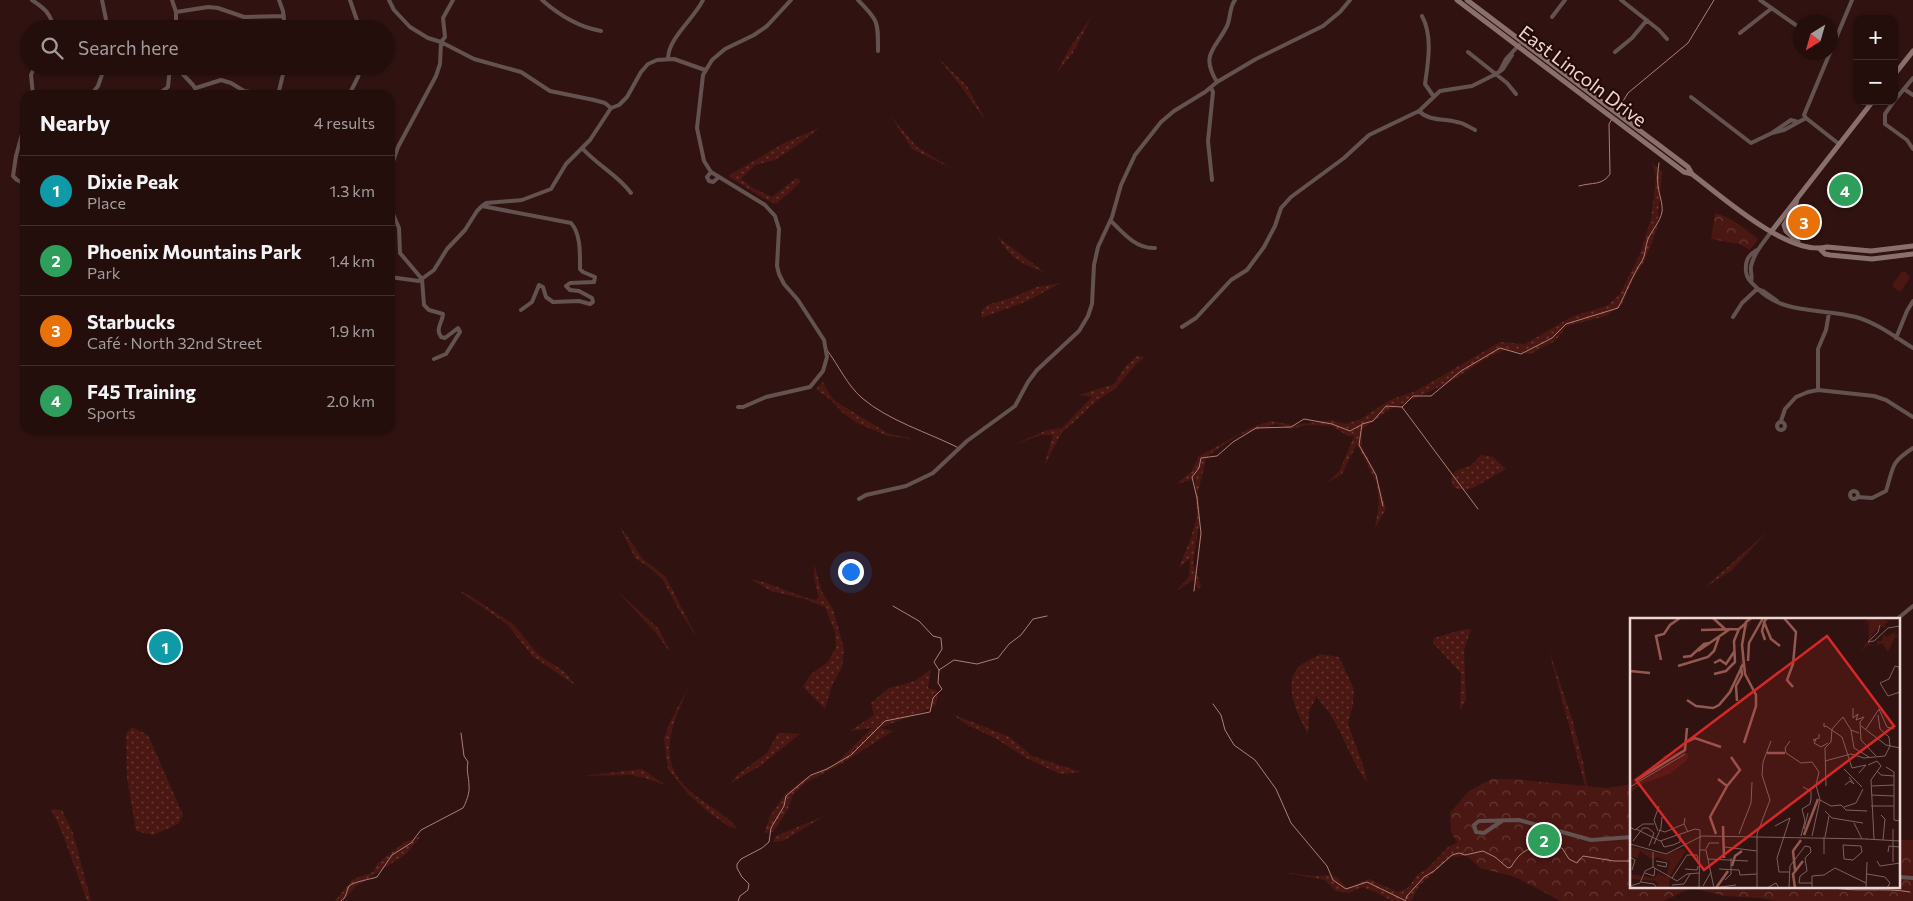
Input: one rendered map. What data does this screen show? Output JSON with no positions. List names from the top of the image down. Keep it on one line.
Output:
{"streets":{"main road":["East Lincoln Drive"]},"north":"bottom left","page":{"map_buttons":["+","−"],"search":"Search here","heading":["Nearby","4 results"],"list":[{"mark":"1","name":"Dixie Peak","note":"Place","value":"1.3 km"},{"mark":"2","name":"Phoenix Mountains Park","note":"Park","value":"1.4 km"},{"mark":"3","name":"Starbucks","note":"Café · North 32nd Street","value":"1.9 km"},{"mark":"4","name":"F45 Training","note":"Sports","value":"2.0 km"}],"pins":["4","3","1","2"]}}
